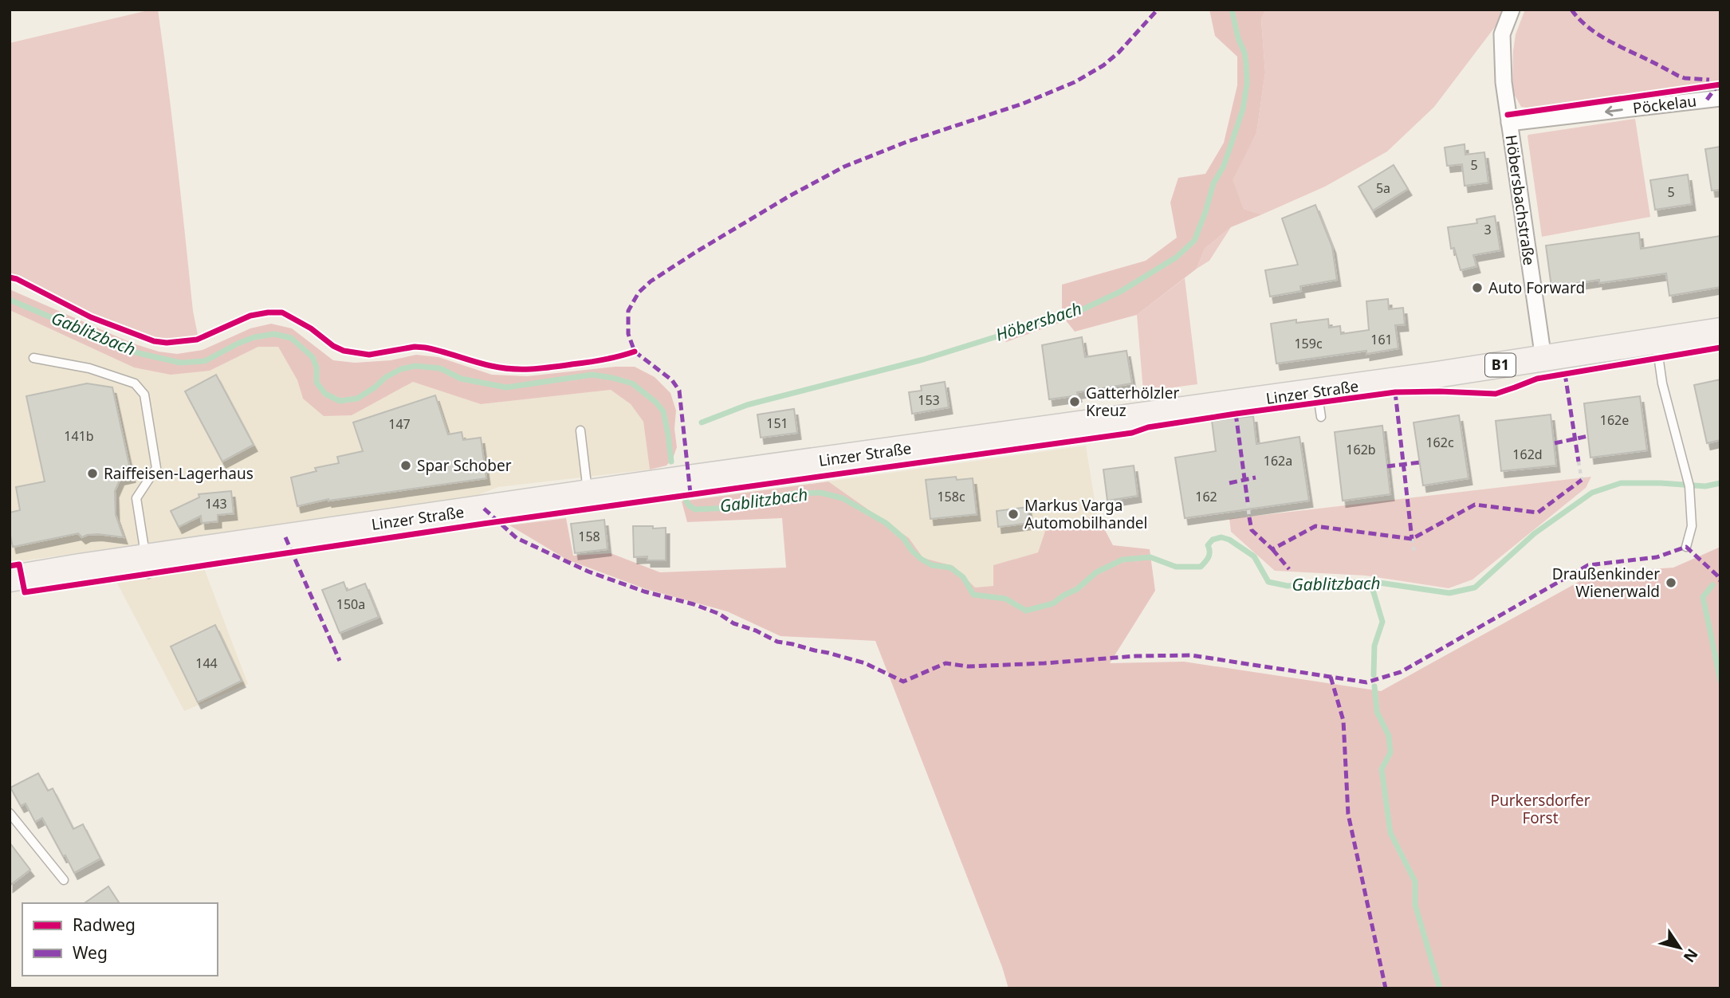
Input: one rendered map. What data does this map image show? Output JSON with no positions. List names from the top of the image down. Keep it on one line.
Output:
{"streets":{"main road":["B1","Linzer Straße"],"street":["Pöckelau","Höbersbachstraße"]},"crossings":[["Pöckelau","Höbersbachstraße"],["Höbersbachstraße","Linzer Straße"]],"one_way":["Pöckelau"],"water":["Höbersbach","Gablitzbach"],"parks":["Purkersdorfer Forst"],"places":["Auto Forward","Gatterhölzler Kreuz","Spar Schober","Raiffeisen-Lagerhaus","Markus Varga Automobilhandel","Draußenkinder Wienerwald"],"house_numbers":["5","5a","5","3","161","159c","153","162e","151","147","141b","162c","162b","162d","162a","158c","162","143","158","150a","144"],"legend":["Radweg","Weg"],"north":"bottom right"}
